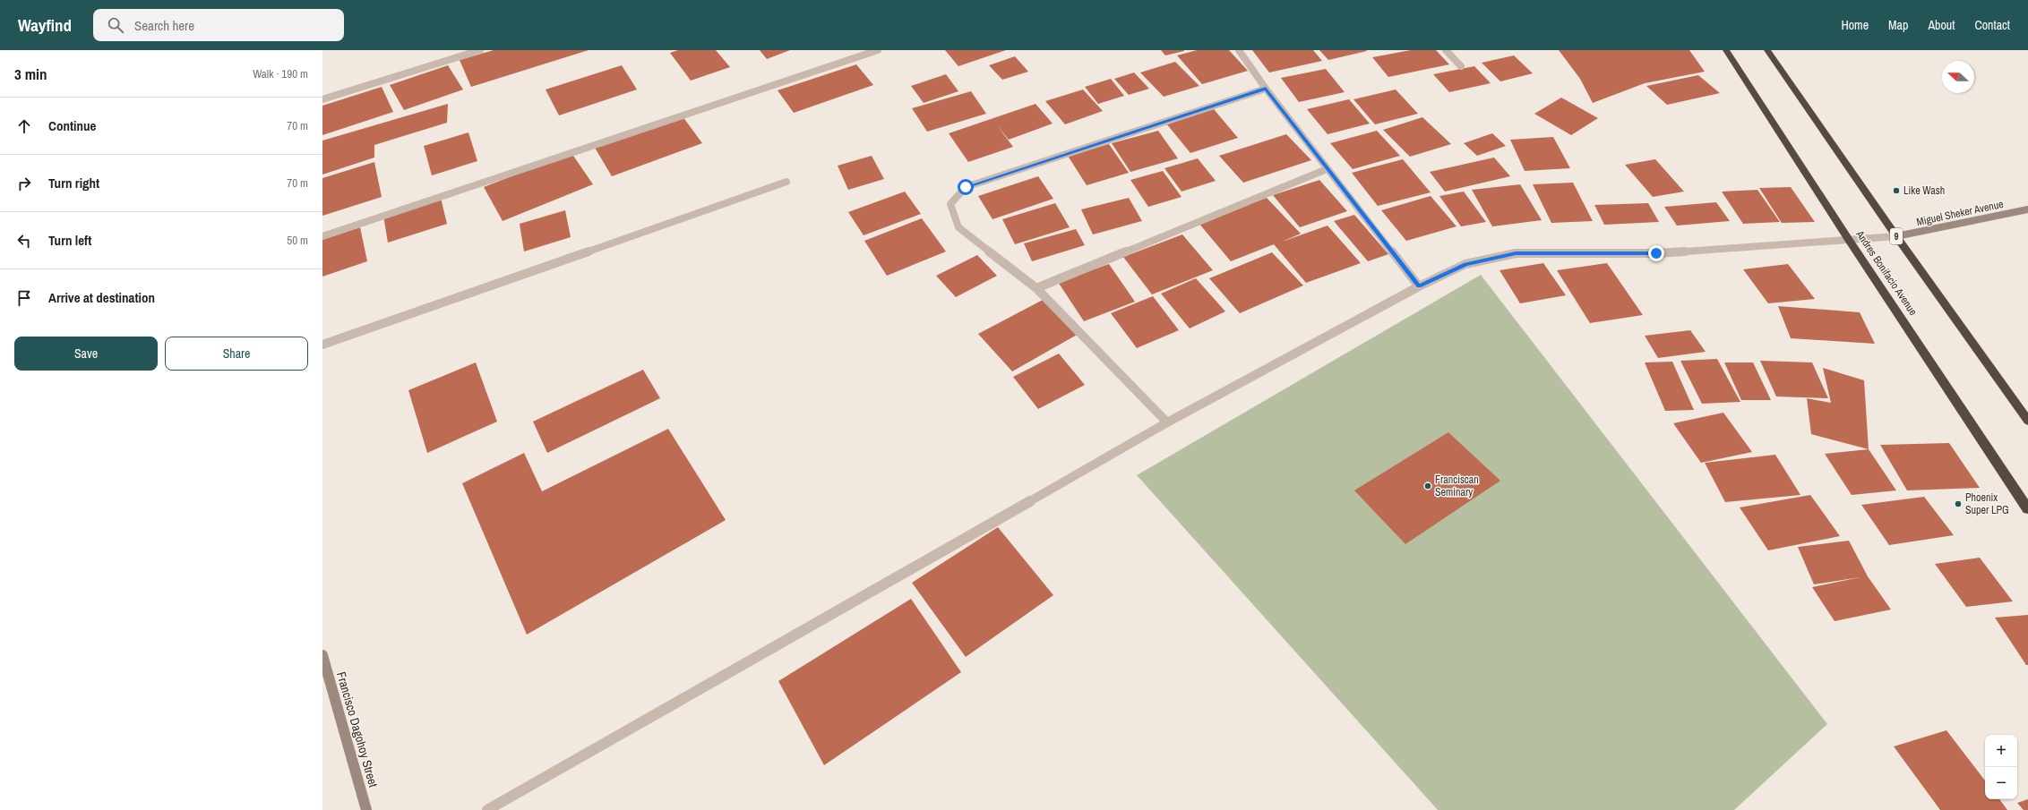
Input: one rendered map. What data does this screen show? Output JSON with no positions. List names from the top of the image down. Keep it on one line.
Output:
{"streets":{"highway":["9","Andres Bonifacio Avenue"],"street":["Miguel Sheker Avenue","Francisco Dagohoy Street"]},"crossings":[["Miguel Sheker Avenue","9"]],"places":["Like Wash","Franciscan Seminary","Phoenix Super LPG"],"north":"left","page":{"header":"Wayfind","search":"Search here","nav":["Home","Map","About","Contact"],"heading":["3 min","Walk · 190 m"],"list":[["Continue","70 m"],["Turn right","70 m"],["Turn left","50 m"],"Arrive at destination"],"buttons":["Save","Share"],"map_buttons":["+","−"]}}
